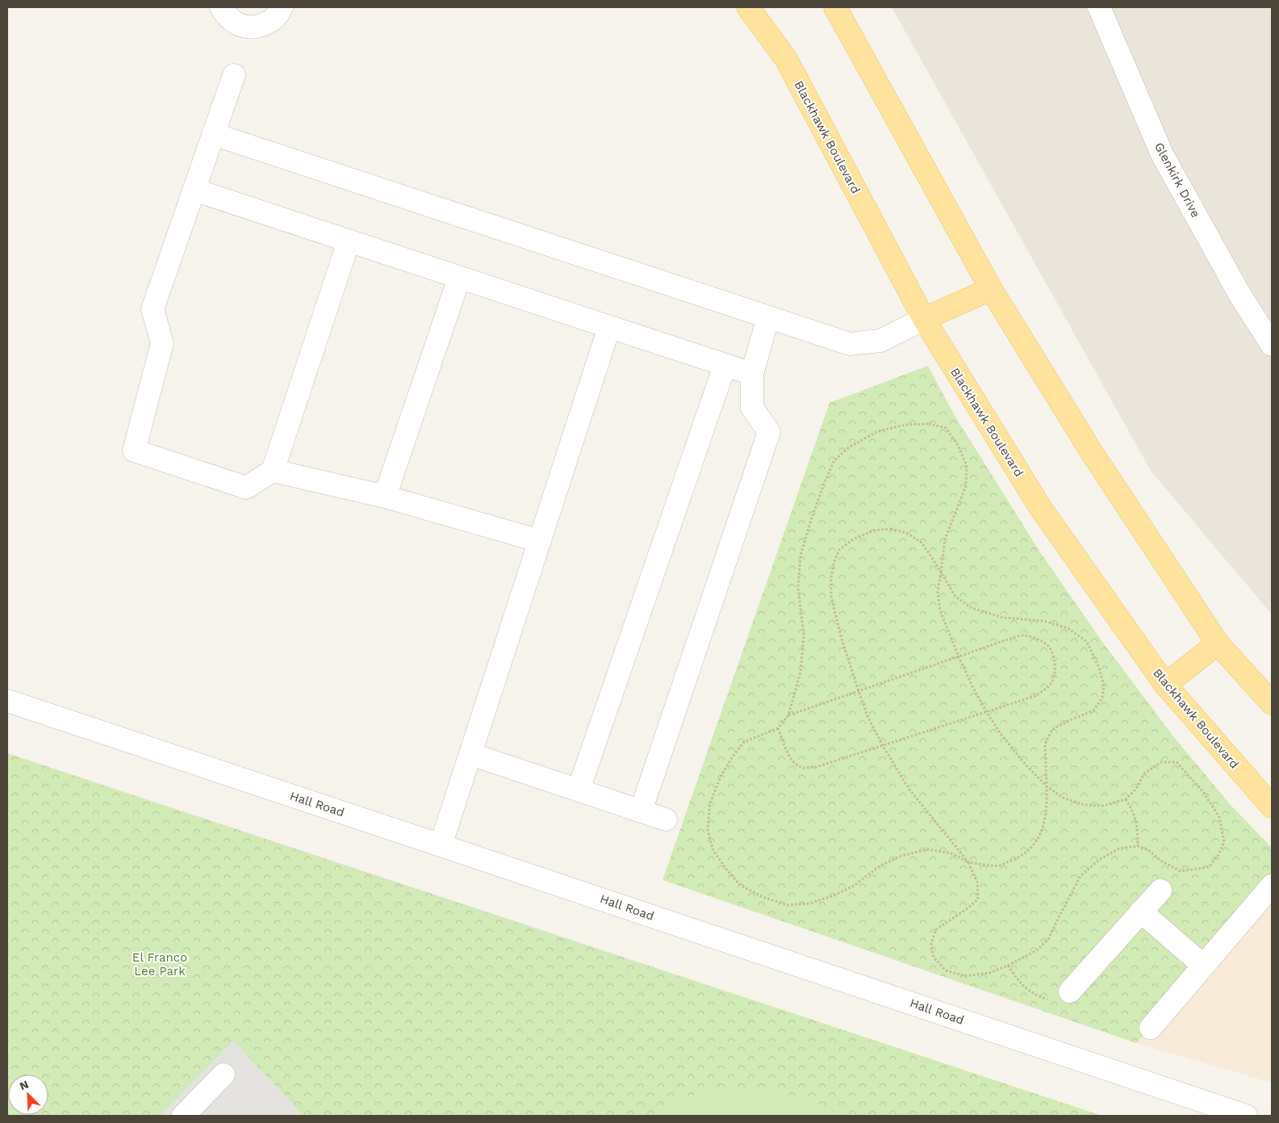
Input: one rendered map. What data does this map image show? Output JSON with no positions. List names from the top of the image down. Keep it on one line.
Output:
{"streets":{"main road":["Blackhawk Boulevard"],"street":["Glenkirk Drive","Hall Road"]},"parks":["El Franco Lee Park"],"north":"top left"}
